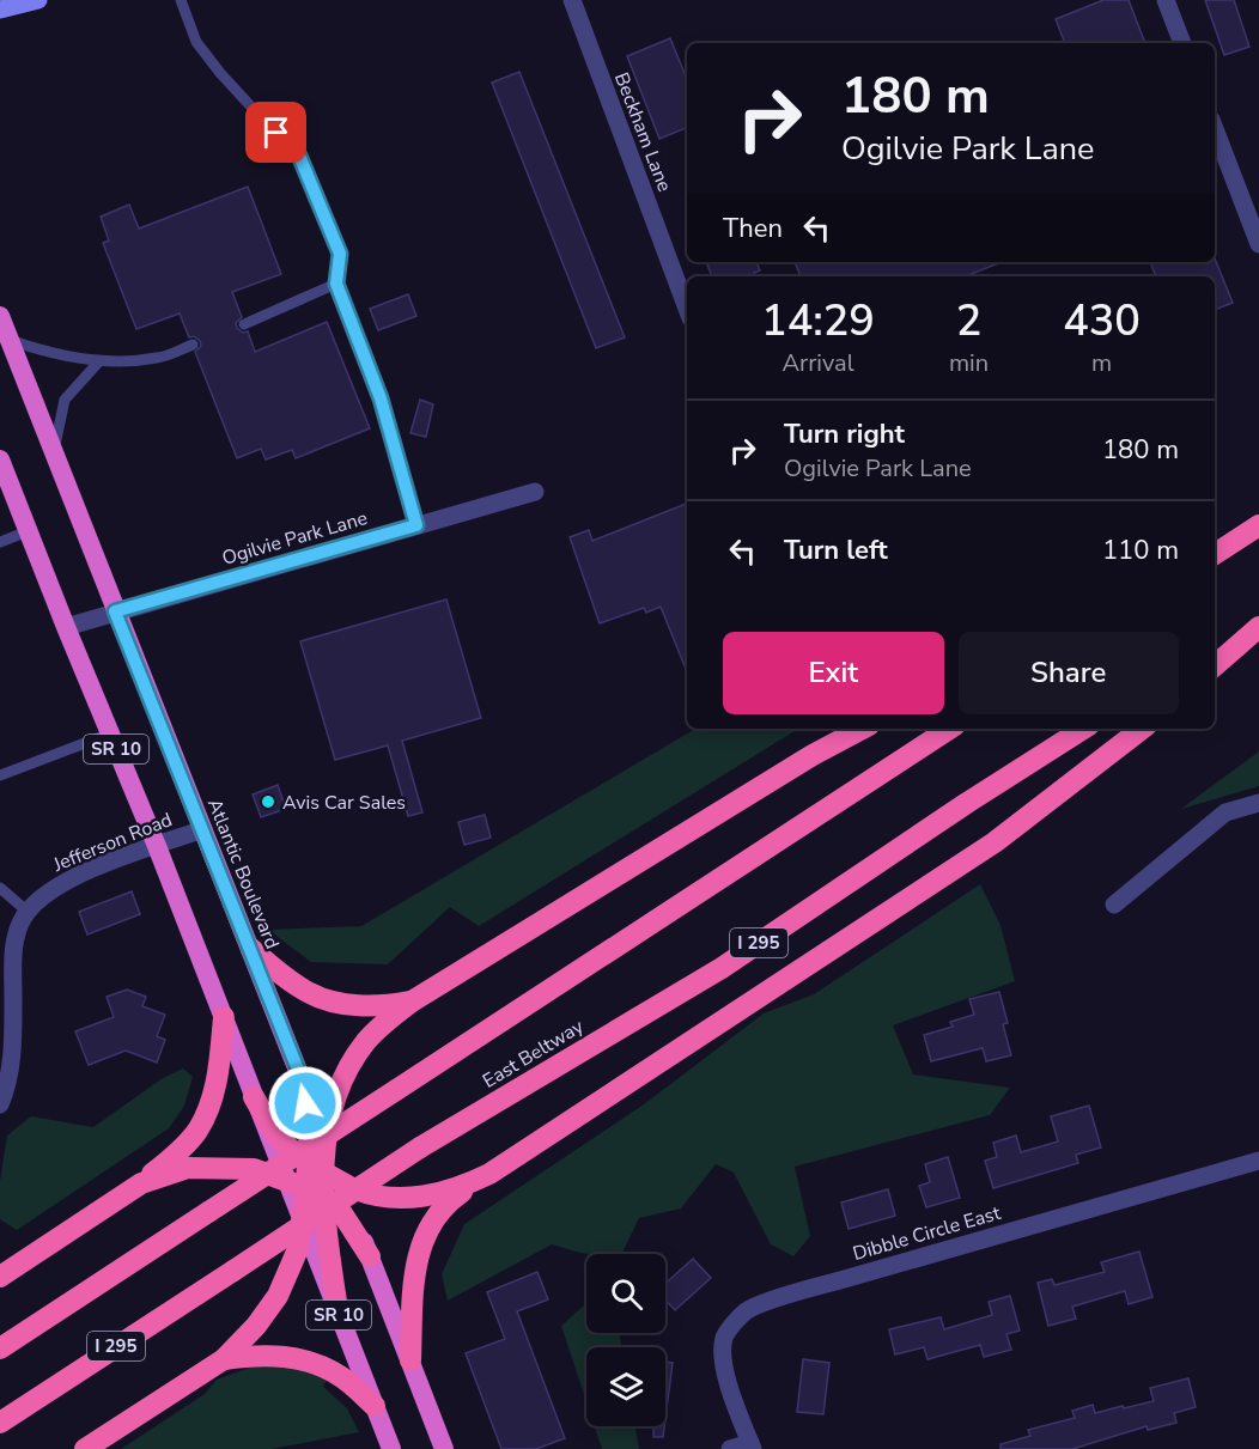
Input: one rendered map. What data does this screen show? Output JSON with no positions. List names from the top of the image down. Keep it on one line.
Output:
{"streets":{"highway":["SR 10","Atlantic Boulevard","I 295","East Beltway"],"street":["Beckham Lane","Ogilvie Park Lane","Jefferson Road","Dibble Circle East"]},"crossings":[["Ogilvie Park Lane","SR 10"],["Ogilvie Park Lane","Atlantic Boulevard"],["SR 10","Jefferson Road"],["Jefferson Road","Atlantic Boulevard"]],"places":["Avis Car Sales"],"page":{"turn":["180 m","Ogilvie Park Lane"],"then":"Then","eta":["14:29","Arrival","2","min","430","m"],"list":[{"name":"Turn right","note":"Ogilvie Park Lane","value":"180 m"},{"name":"Turn left","value":"110 m"}],"buttons":["Exit","Share"]}}
